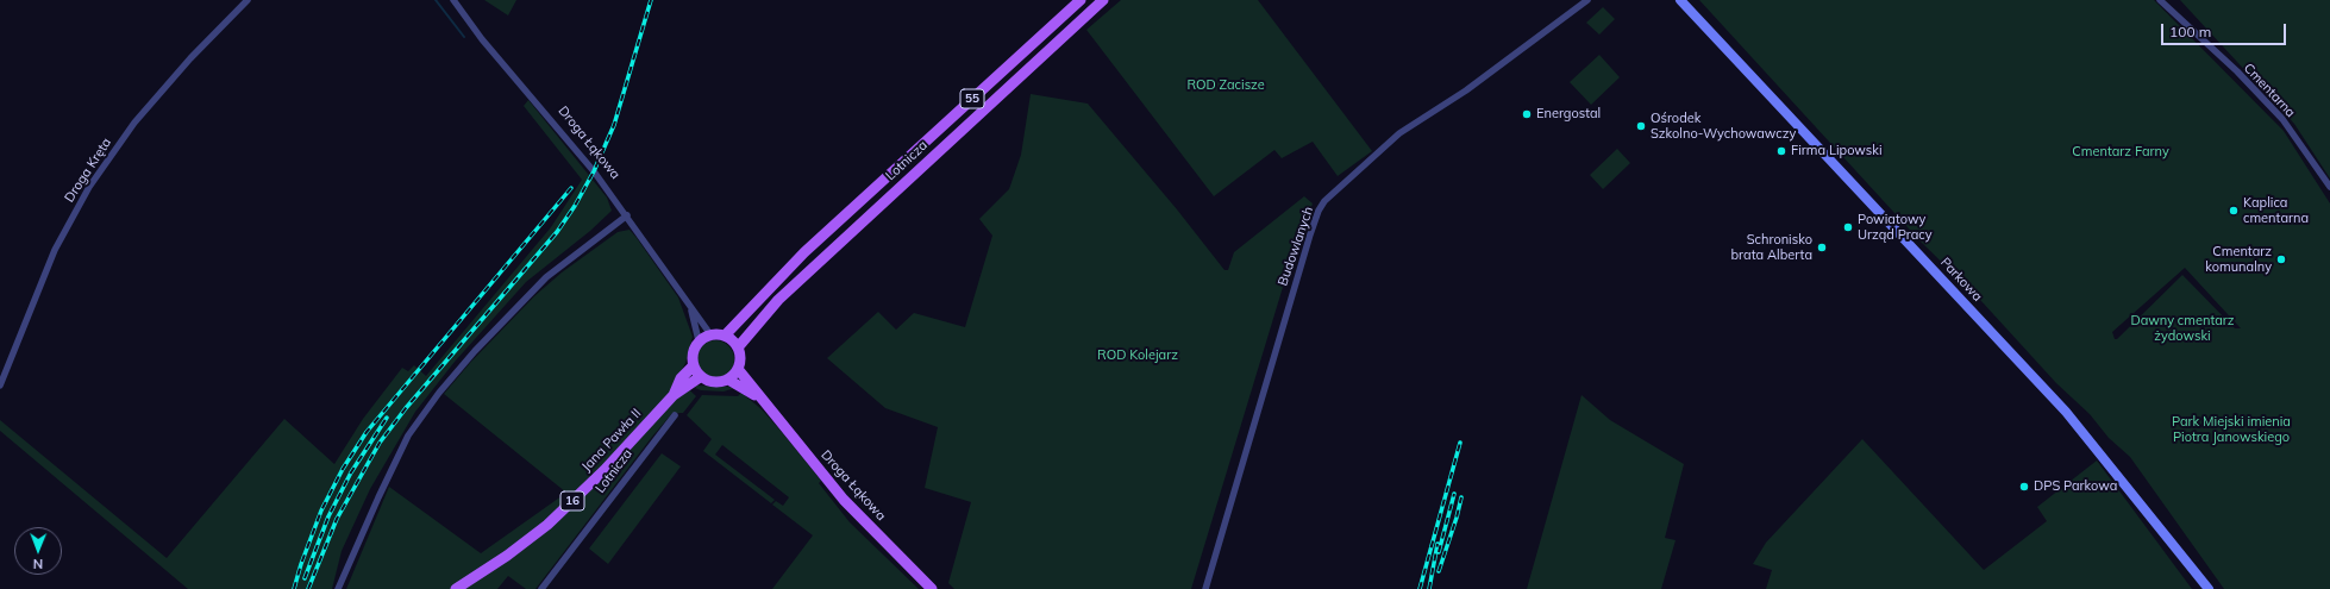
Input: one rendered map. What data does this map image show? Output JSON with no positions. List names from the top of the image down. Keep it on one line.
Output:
{"streets":{"main road":["55","Droga Łąkowa","Lotnicza","Jana Pawła II","16"],"street":["Cmentarna","Droga Kręta","Budowlanych","Parkowa"]},"crossings":[["Droga Łąkowa","Lotnicza"],["Droga Łąkowa","Jana Pawła II"],["Droga Łąkowa","16"],["Lotnicza","Jana Pawła II"],["Lotnicza","16"],["Jana Pawła II","16"]],"parks":["ROD Zacisze","Cmentarz Farny","Dawny cmentarz żydowski","ROD Kolejarz","Park Miejski imienia Piotra Janowskiego"],"places":["Energostal","Ośrodek Szkolno-Wychowawczy","Firma Lipowski","Kaplica cmentarna","Powiatowy Urząd Pracy","Schronisko brata Alberta","Cmentarz komunalny","DPS Parkowa"],"scale_bar":"100 m","north":"bottom"}
